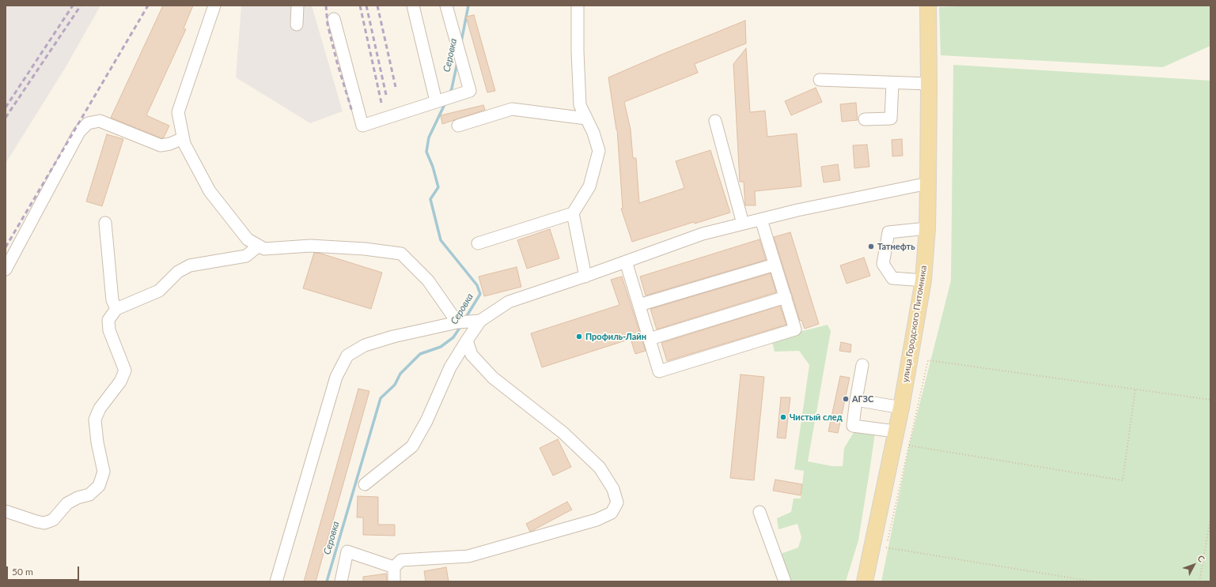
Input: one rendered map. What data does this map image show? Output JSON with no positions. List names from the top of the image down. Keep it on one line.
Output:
{"streets":{"main road":["улица Городского Питомника"]},"water":["Серовка"],"places":["Татнефть","Профиль-Лайн","АГЗС","Чистый след"],"scale_bar":"50 m","north":"top right"}
